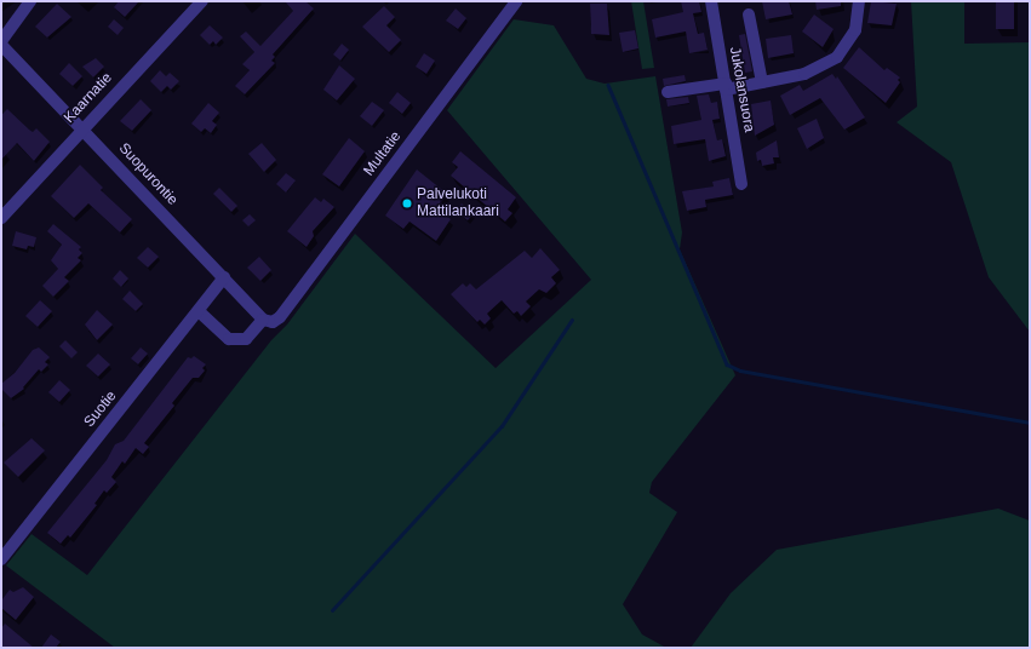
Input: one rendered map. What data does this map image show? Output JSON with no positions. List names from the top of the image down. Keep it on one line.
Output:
{"streets":{"street":["Jukolansuora","Kaarnatie","Multatie","Suopurontie","Suotie"]},"crossings":[["Kaarnatie","Suopurontie"],["Multatie","Suopurontie"],["Multatie","Suotie"],["Suopurontie","Suotie"]],"places":["Palvelukoti Mattilankaari"]}
